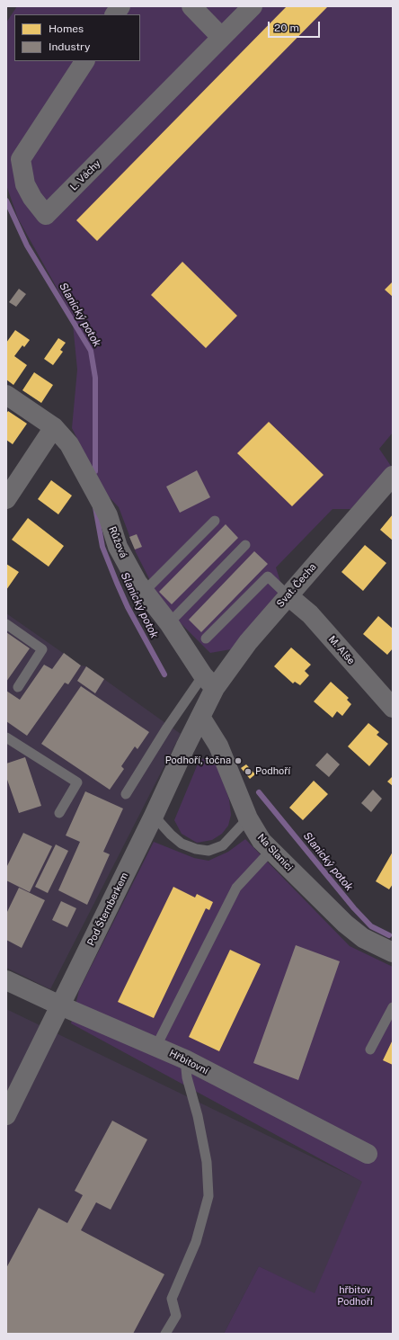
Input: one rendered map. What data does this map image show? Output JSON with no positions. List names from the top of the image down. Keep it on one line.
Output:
{"streets":{"street":["L. Váchy","Růžová","Svat. Čecha","M. Alše","Na Slanici","Pod Šternberkem","Hřbitovní"]},"crossings":[["Růžová","Svat. Čecha"],["Růžová","Na Slanici"],["Růžová","Pod Šternberkem"],["Svat. Čecha","M. Alše"],["Svat. Čecha","Na Slanici"],["Svat. Čecha","Pod Šternberkem"],["Na Slanici","Pod Šternberkem"],["Pod Šternberkem","Hřbitovní"]],"water":["Slanický potok"],"parks":["hřbitov Podhoří"],"places":["Podhoří, točna","Podhoří"],"legend":["Homes","Industry"],"scale_bar":"20 m"}
